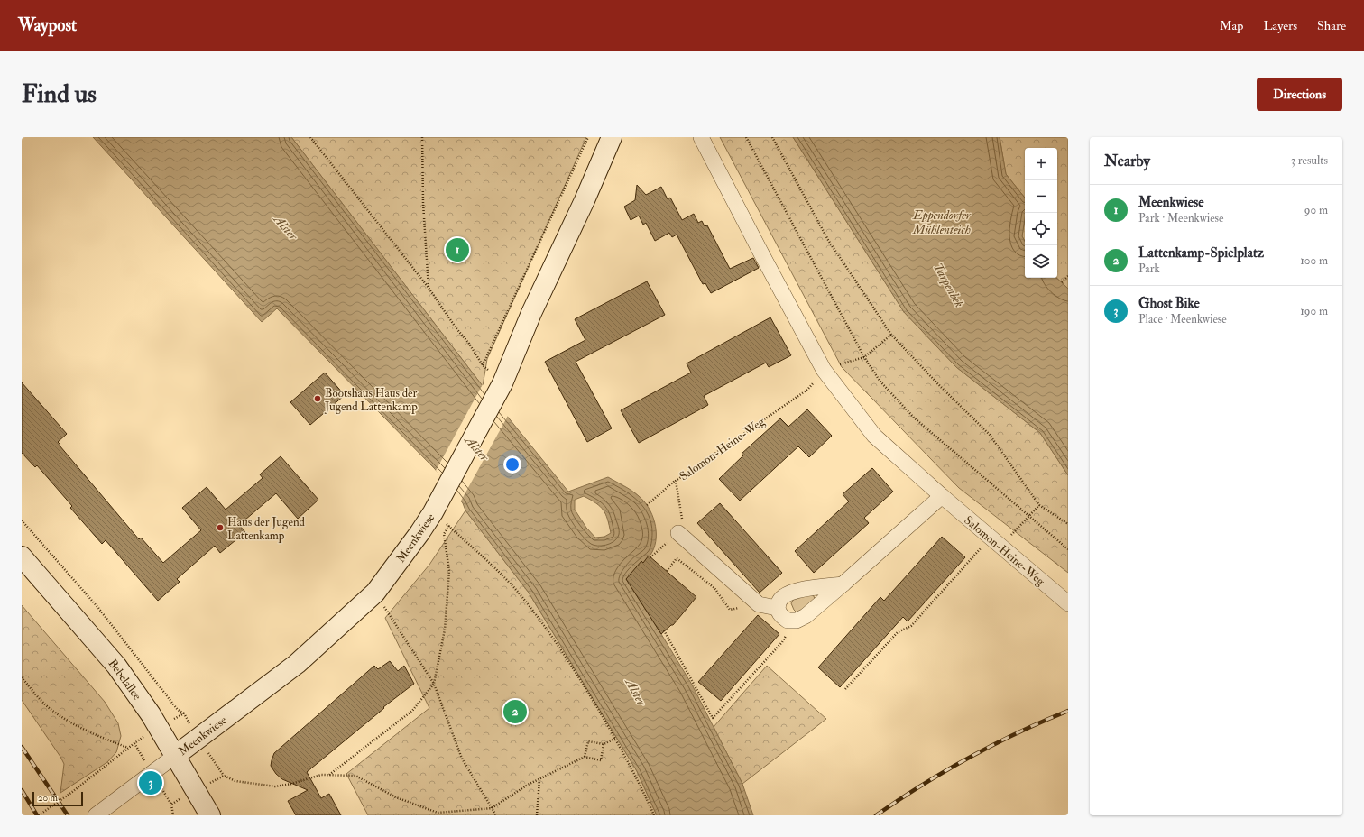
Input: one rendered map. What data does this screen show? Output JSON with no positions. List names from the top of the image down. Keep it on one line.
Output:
{"streets":{"street":["Salomon-Heine-Weg","Meenkwiese","Bebelallee"]},"crossings":[["Meenkwiese","Bebelallee"]],"water":["Eppendorfer Mühlenteich","Alster","Tarpenbek"],"places":["Bootshaus Haus der Jugend Lattenkamp","Haus der Jugend Lattenkamp"],"scale_bar":"20 m","page":{"header":"Waypost","nav":["Map","Layers","Share"],"buttons":"Directions","title":"Find us","heading":["Nearby","3 results"],"map_buttons":["+","−"],"list":[{"mark":"1","name":"Meenkwiese","note":"Park · Meenkwiese","value":"90 m"},{"mark":"2","name":"Lattenkamp-Spielplatz","note":"Park","value":"100 m"},{"mark":"3","name":"Ghost Bike","note":"Place · Meenkwiese","value":"190 m"}],"pins":["1","2","3"],"scale":"20 m"}}
